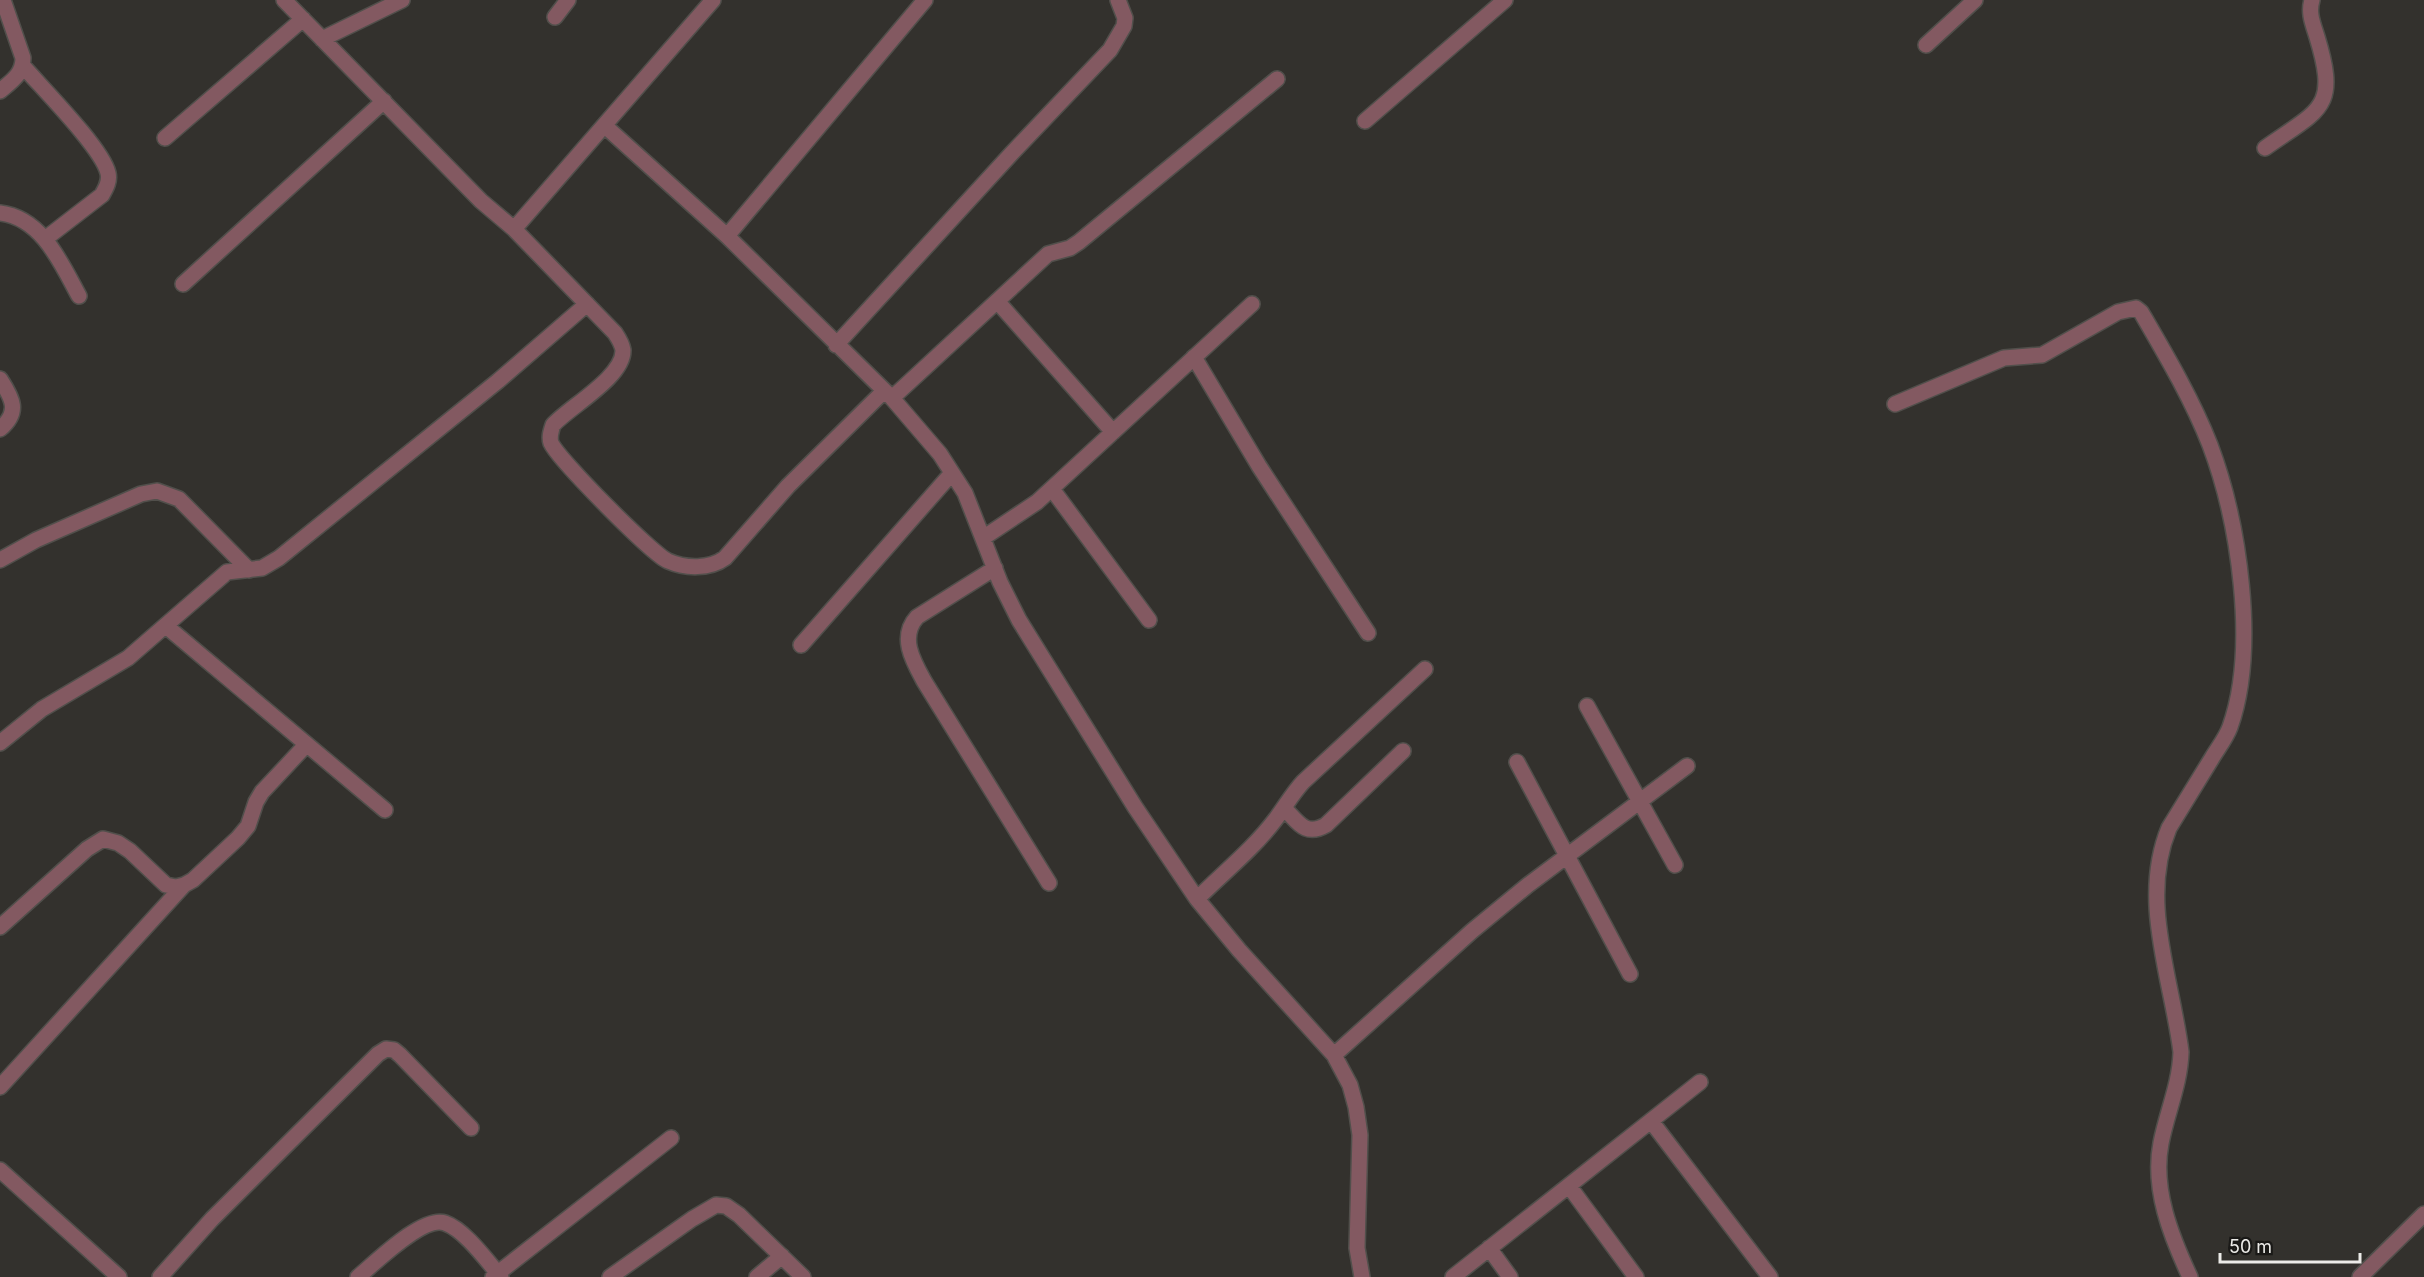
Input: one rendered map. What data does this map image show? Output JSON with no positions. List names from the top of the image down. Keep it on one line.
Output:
{"scale_bar":"50 m"}
